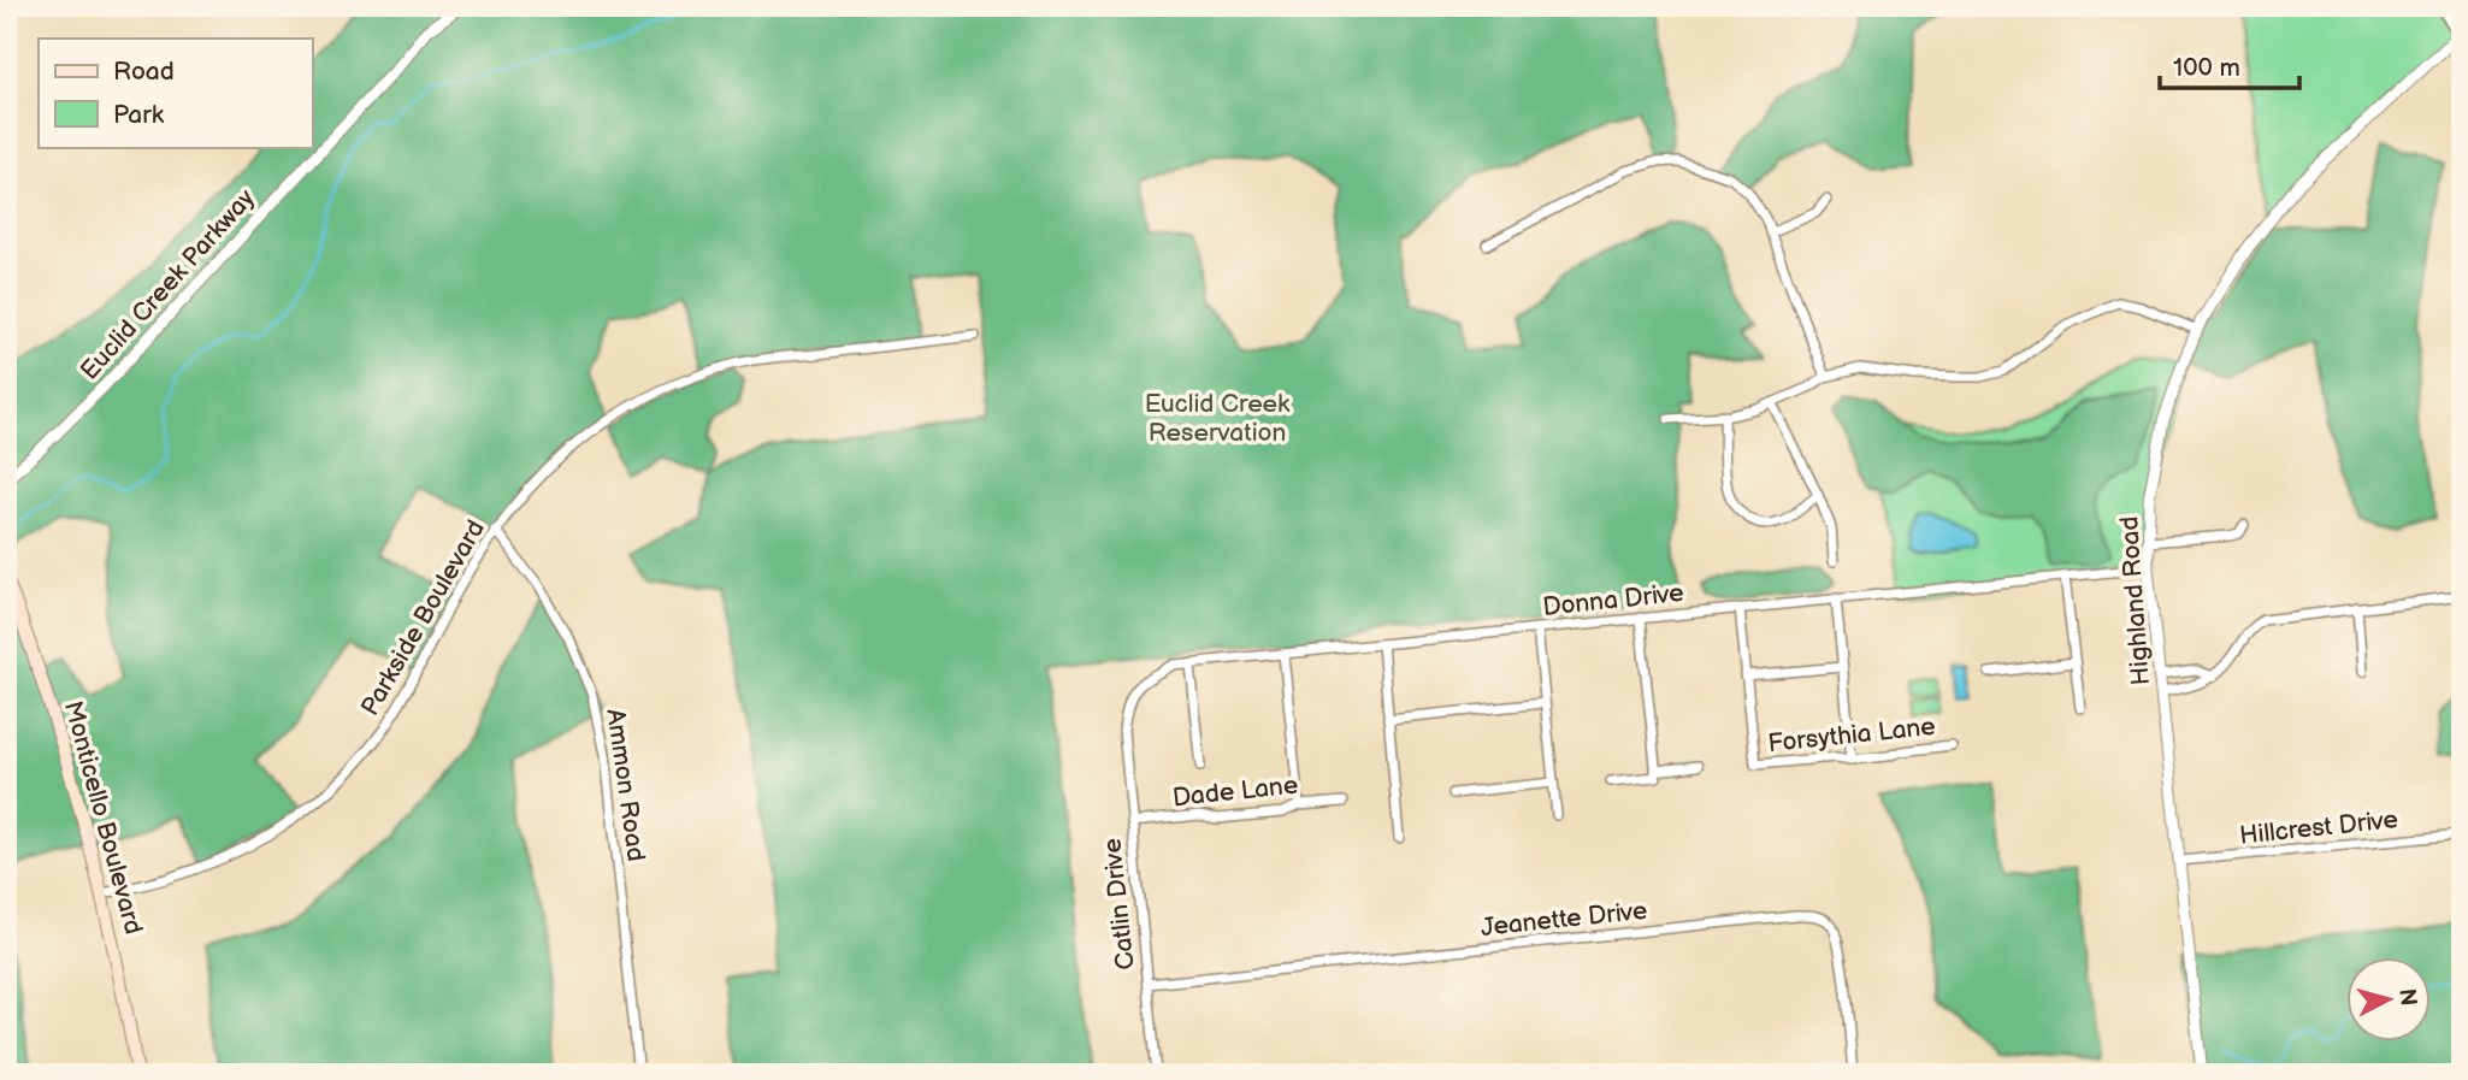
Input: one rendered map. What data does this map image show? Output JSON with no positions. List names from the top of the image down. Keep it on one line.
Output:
{"streets":{"main road":["Monticello Boulevard"],"street":["Euclid Creek Parkway","Donna Drive","Highland Road","Parkside Boulevard","Forsythia Lane","Ammon Road","Dade Lane","Hillcrest Drive","Catlin Drive","Jeanette Drive"]},"crossings":[["Donna Drive","Highland Road"],["Donna Drive","Catlin Drive"],["Highland Road","Hillcrest Drive"],["Parkside Boulevard","Ammon Road"],["Parkside Boulevard","Monticello Boulevard"],["Dade Lane","Catlin Drive"],["Catlin Drive","Jeanette Drive"]],"parks":["Euclid Creek Reservation"],"legend":["Road","Park"],"scale_bar":"100 m","north":"right"}
